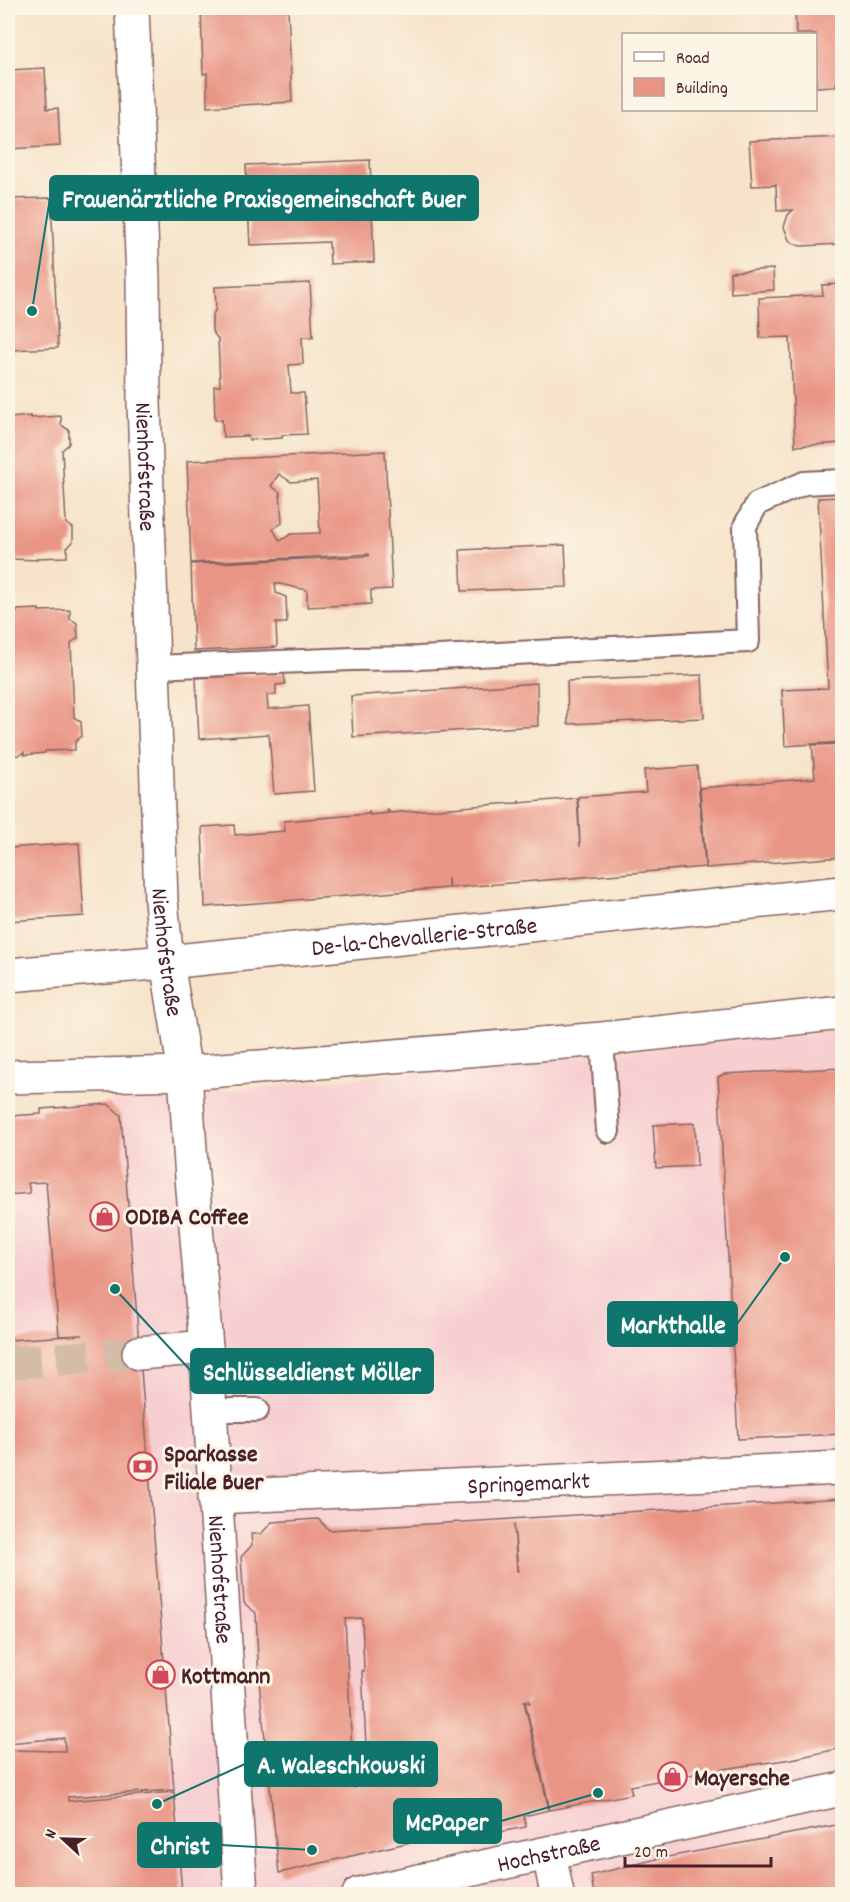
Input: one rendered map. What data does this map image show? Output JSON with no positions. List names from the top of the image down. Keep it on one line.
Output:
{"streets":{"street":["Nienhofstraße","De-la-Chevallerie-Straße","Springemarkt","Hochstraße"]},"crossings":[["Nienhofstraße","De-la-Chevallerie-Straße"],["Nienhofstraße","Springemarkt"]],"places":{"other":["Frauenärztliche Praxisgemeinschaft Buer","Markthalle","Schlüsseldienst Möller","McPaper","A. Waleschkowski","Christ"],"shop":["ODIBA Coffee","Kottmann","Mayersche"],"bank":["Sparkasse Filiale Buer"]},"legend":["Road","Building"],"scale_bar":"20 m","north":"left"}
